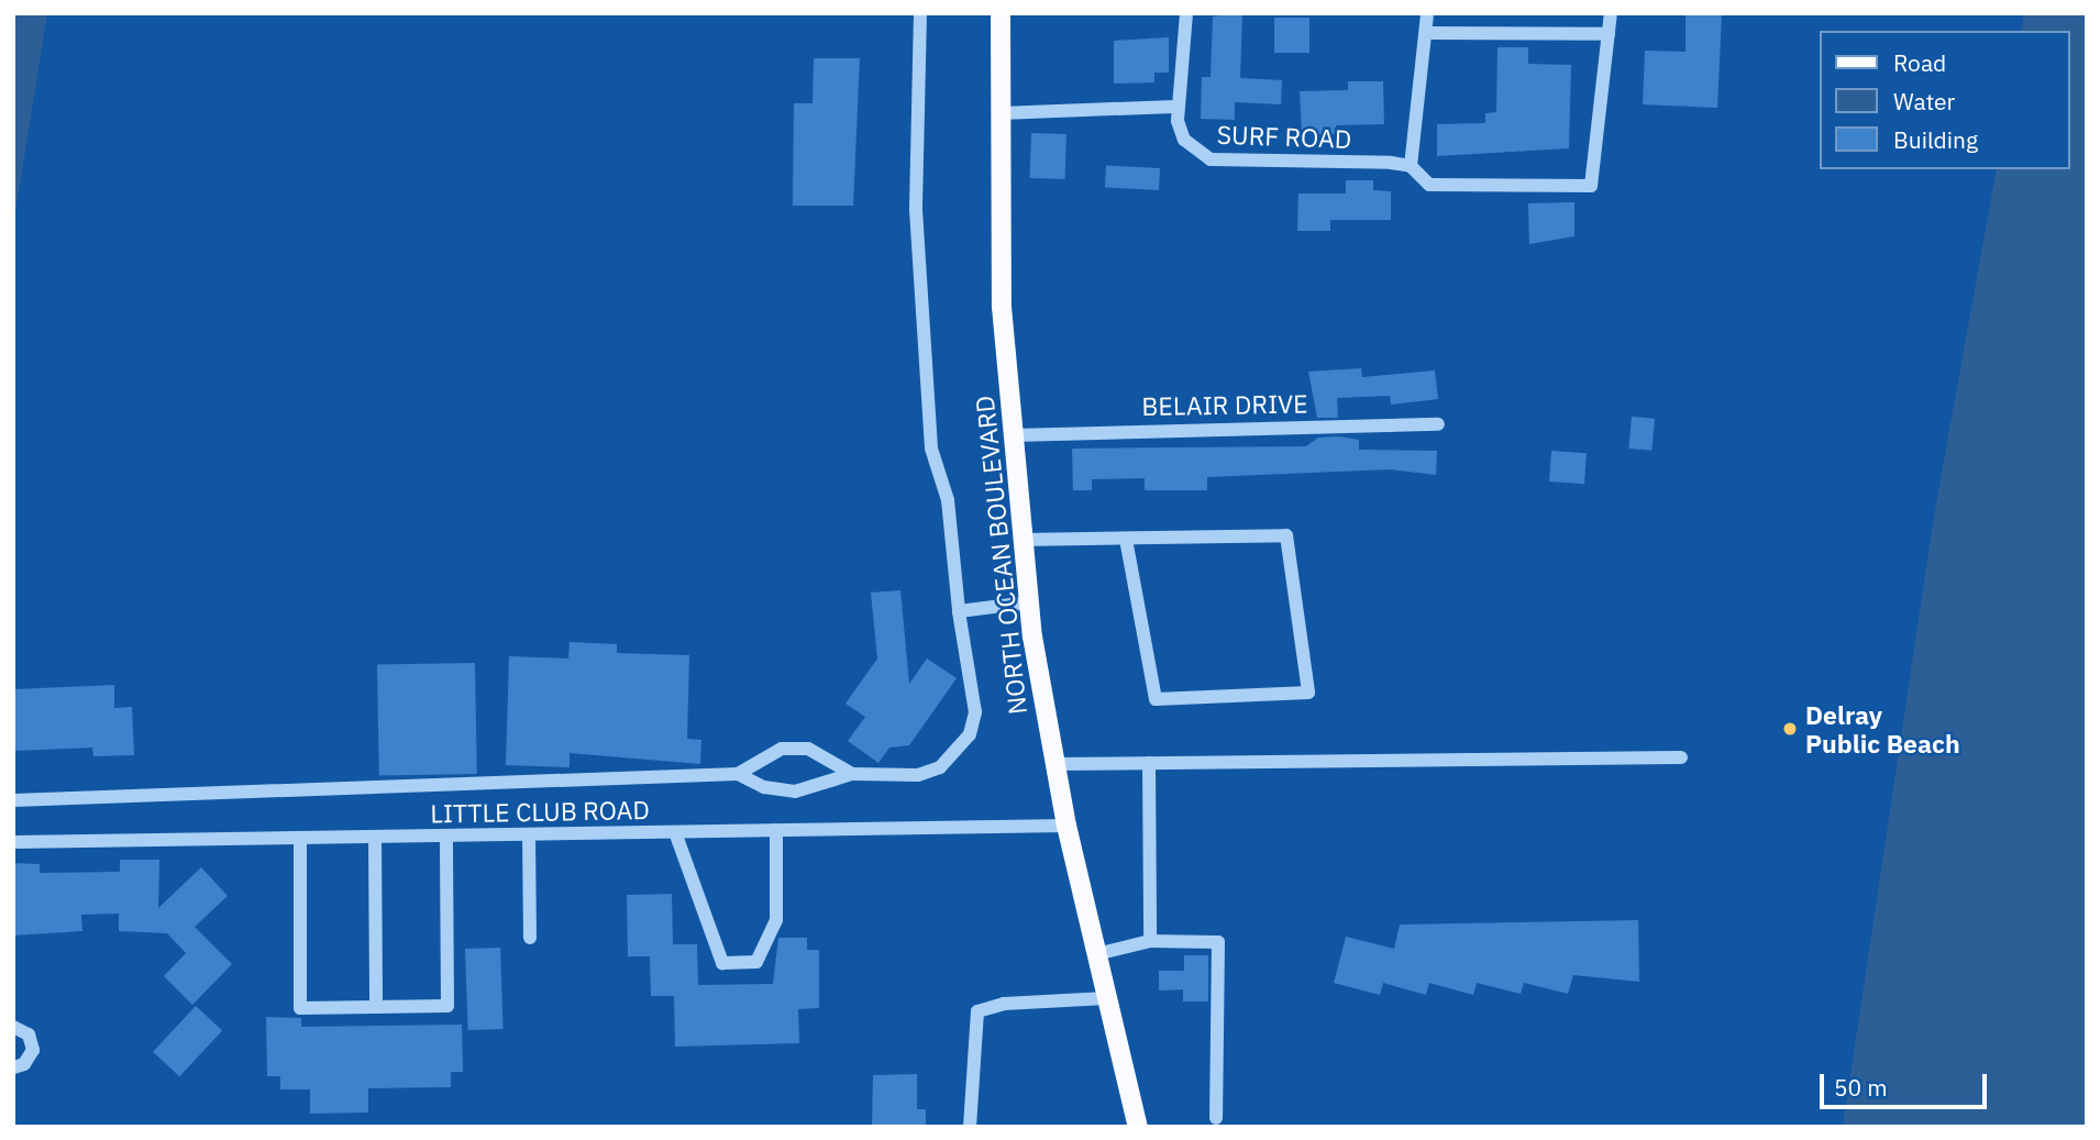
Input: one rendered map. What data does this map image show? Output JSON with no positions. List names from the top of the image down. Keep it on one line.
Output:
{"streets":{"main road":["NORTH OCEAN BOULEVARD"],"street":["SURF ROAD","BELAIR DRIVE","LITTLE CLUB ROAD"]},"crossings":[["BELAIR DRIVE","NORTH OCEAN BOULEVARD"],["NORTH OCEAN BOULEVARD","LITTLE CLUB ROAD"]],"places":["Delray Public Beach"],"legend":["Road","Water","Building"],"scale_bar":"50 m"}
